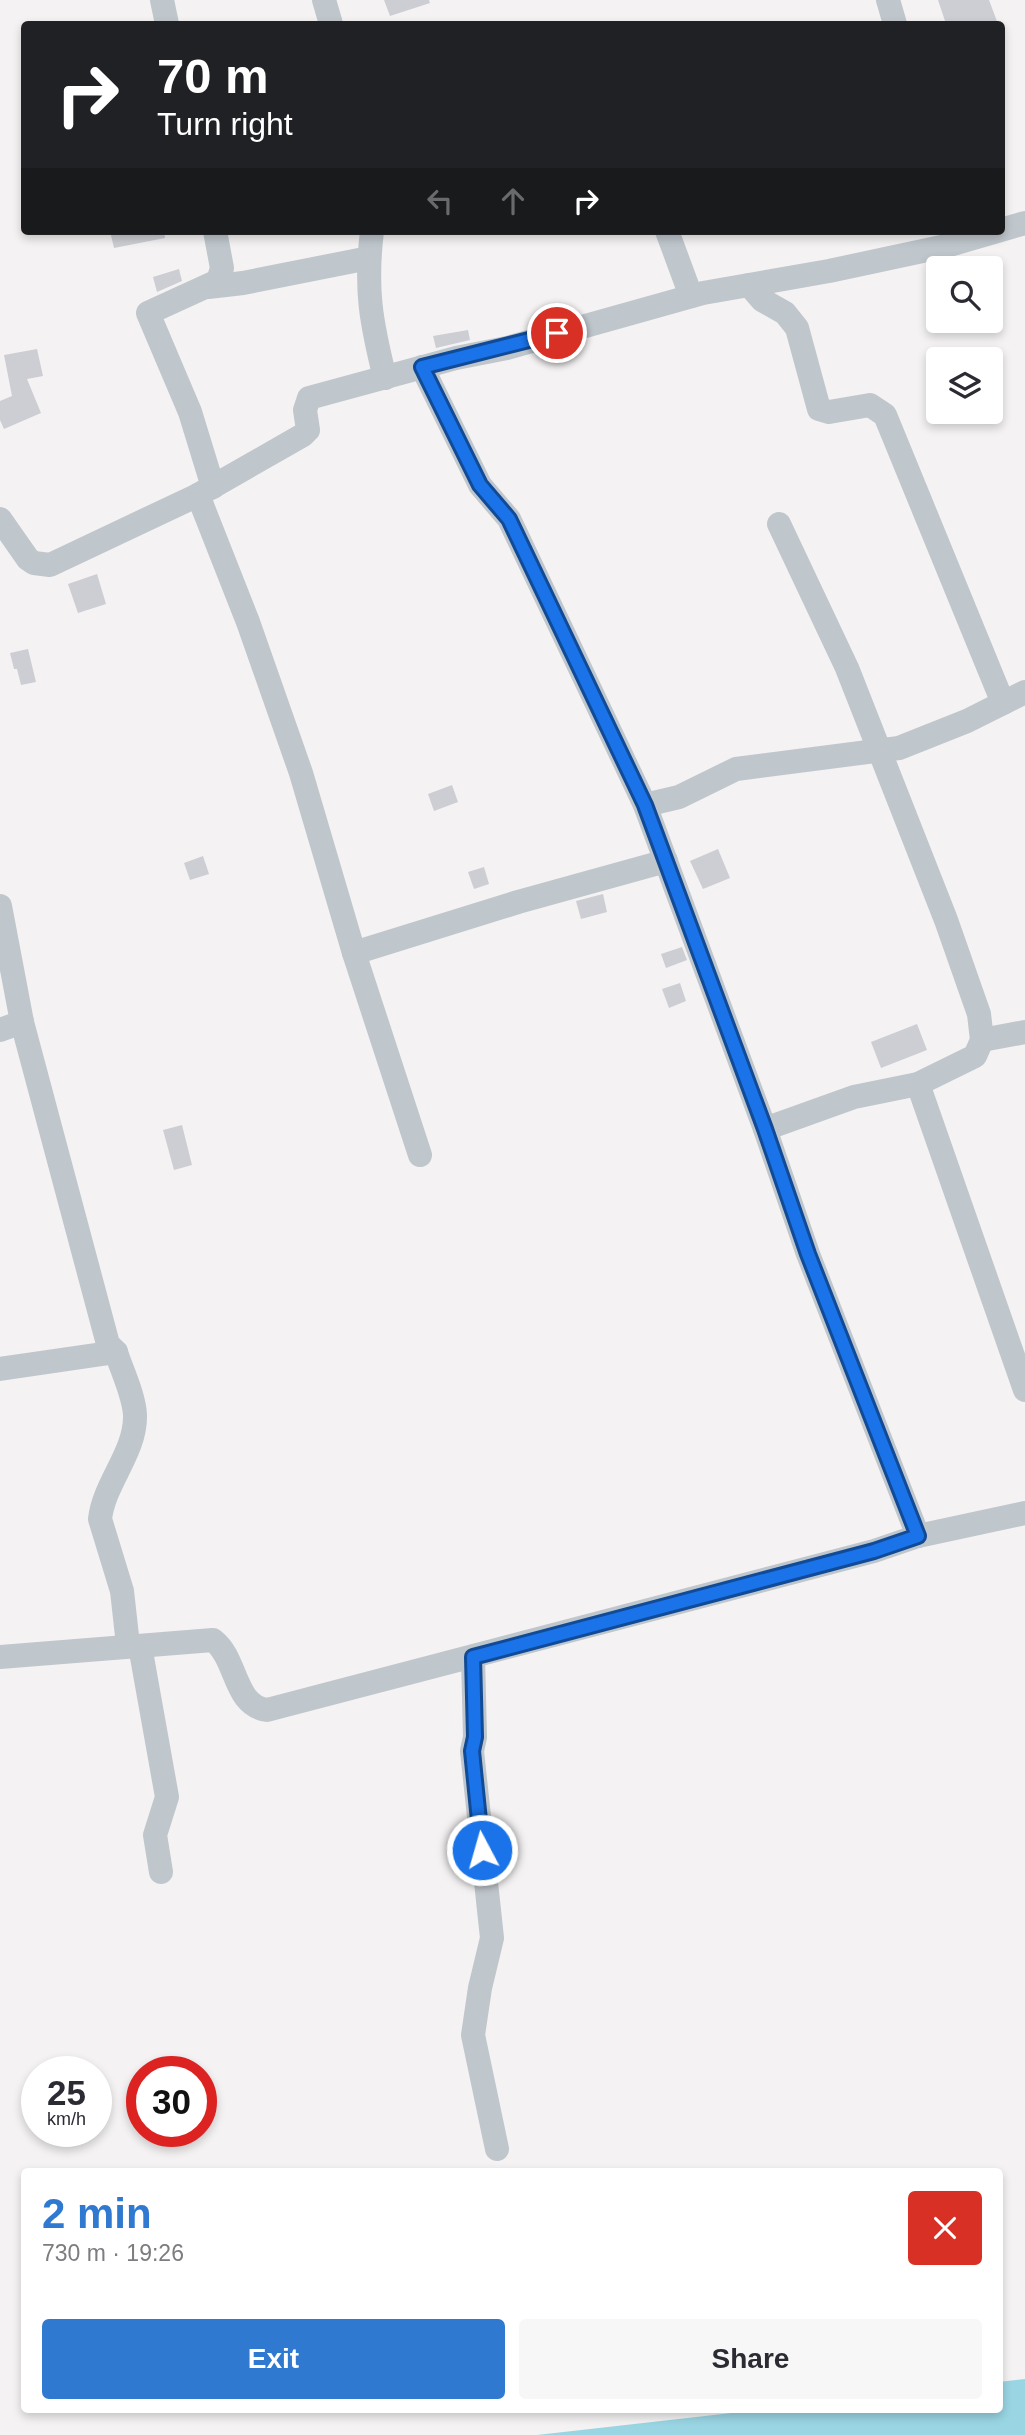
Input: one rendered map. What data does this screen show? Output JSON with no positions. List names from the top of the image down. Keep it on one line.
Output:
{"page":{"turn":["70 m","Turn right"],"speed":"25 km/h","limit":"30","heading":["2 min","730 m · 19:26"],"buttons":["Exit","Share"]}}
